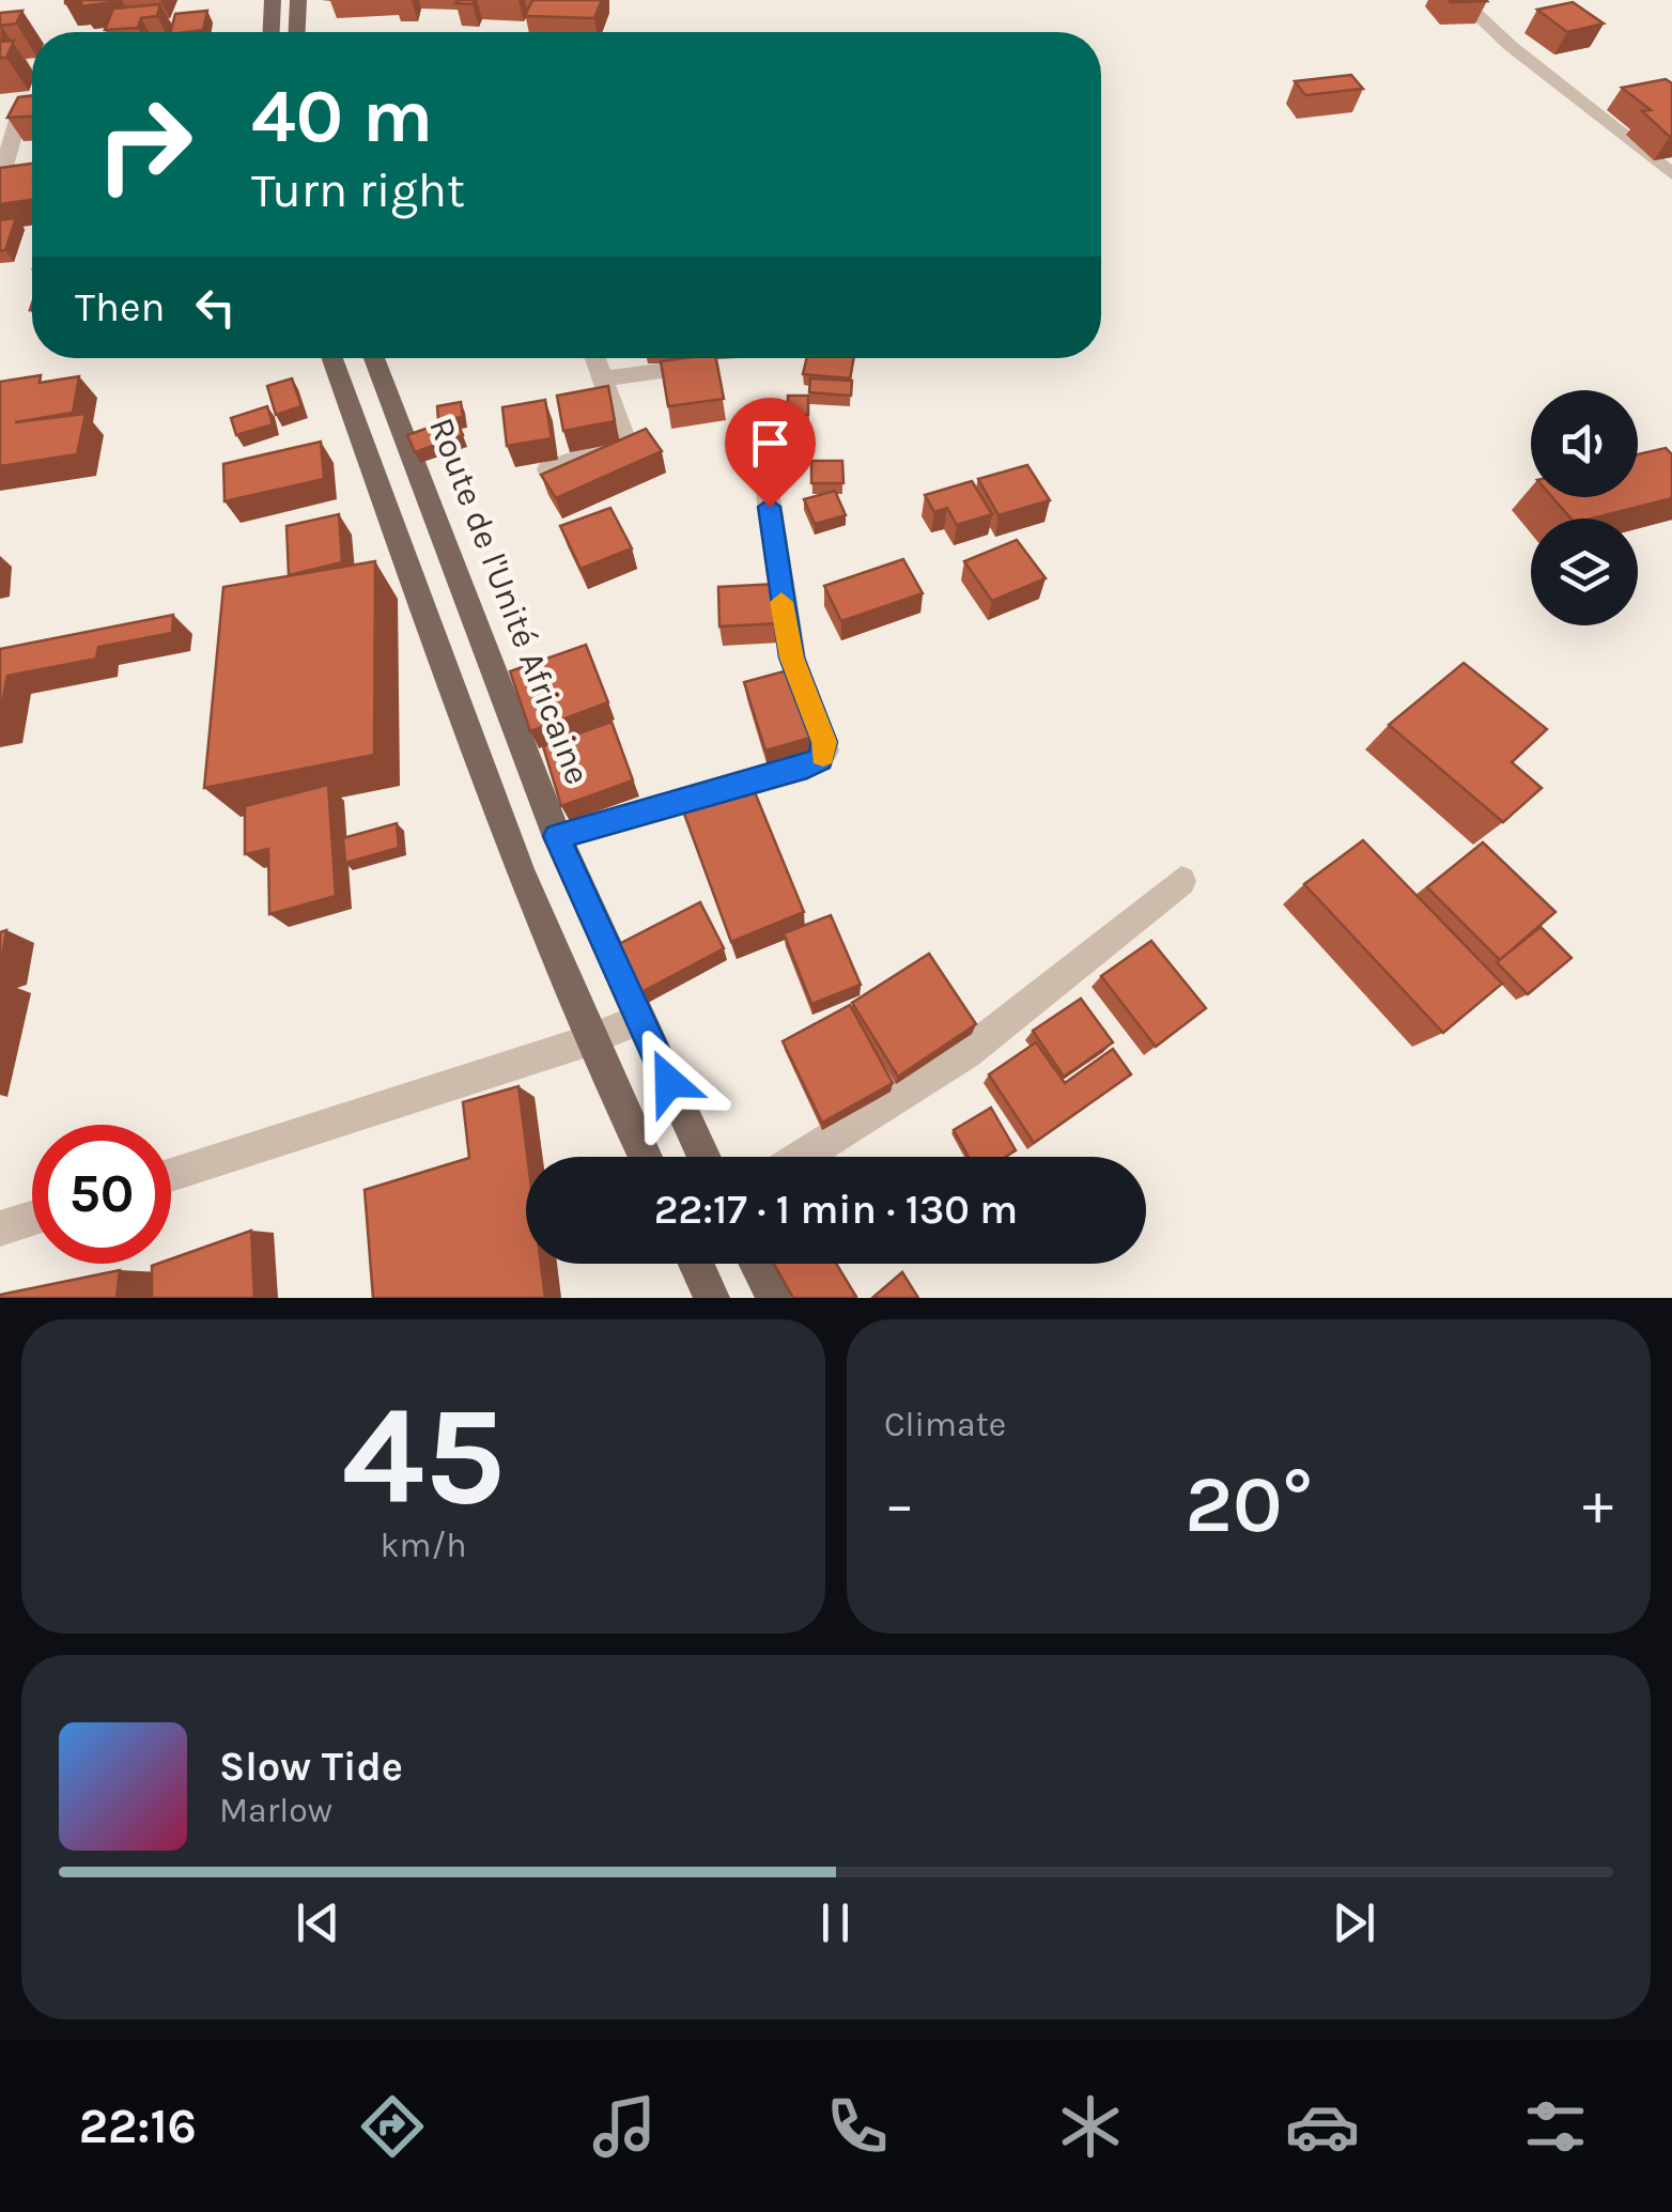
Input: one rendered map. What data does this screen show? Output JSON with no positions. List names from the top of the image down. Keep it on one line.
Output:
{"streets":{"main road":["Route de l'Unité Africaine"]},"page":{"turn":["40 m","Turn right"],"then":"Then","limit":"50","trip":"22:17 · 1 min · 130 m","tile":[["45","km/h"],"Climate"],"heat":["−","20°","+"],"song":["Slow Tide","Marlow"],"tabs":"22:16"}}
